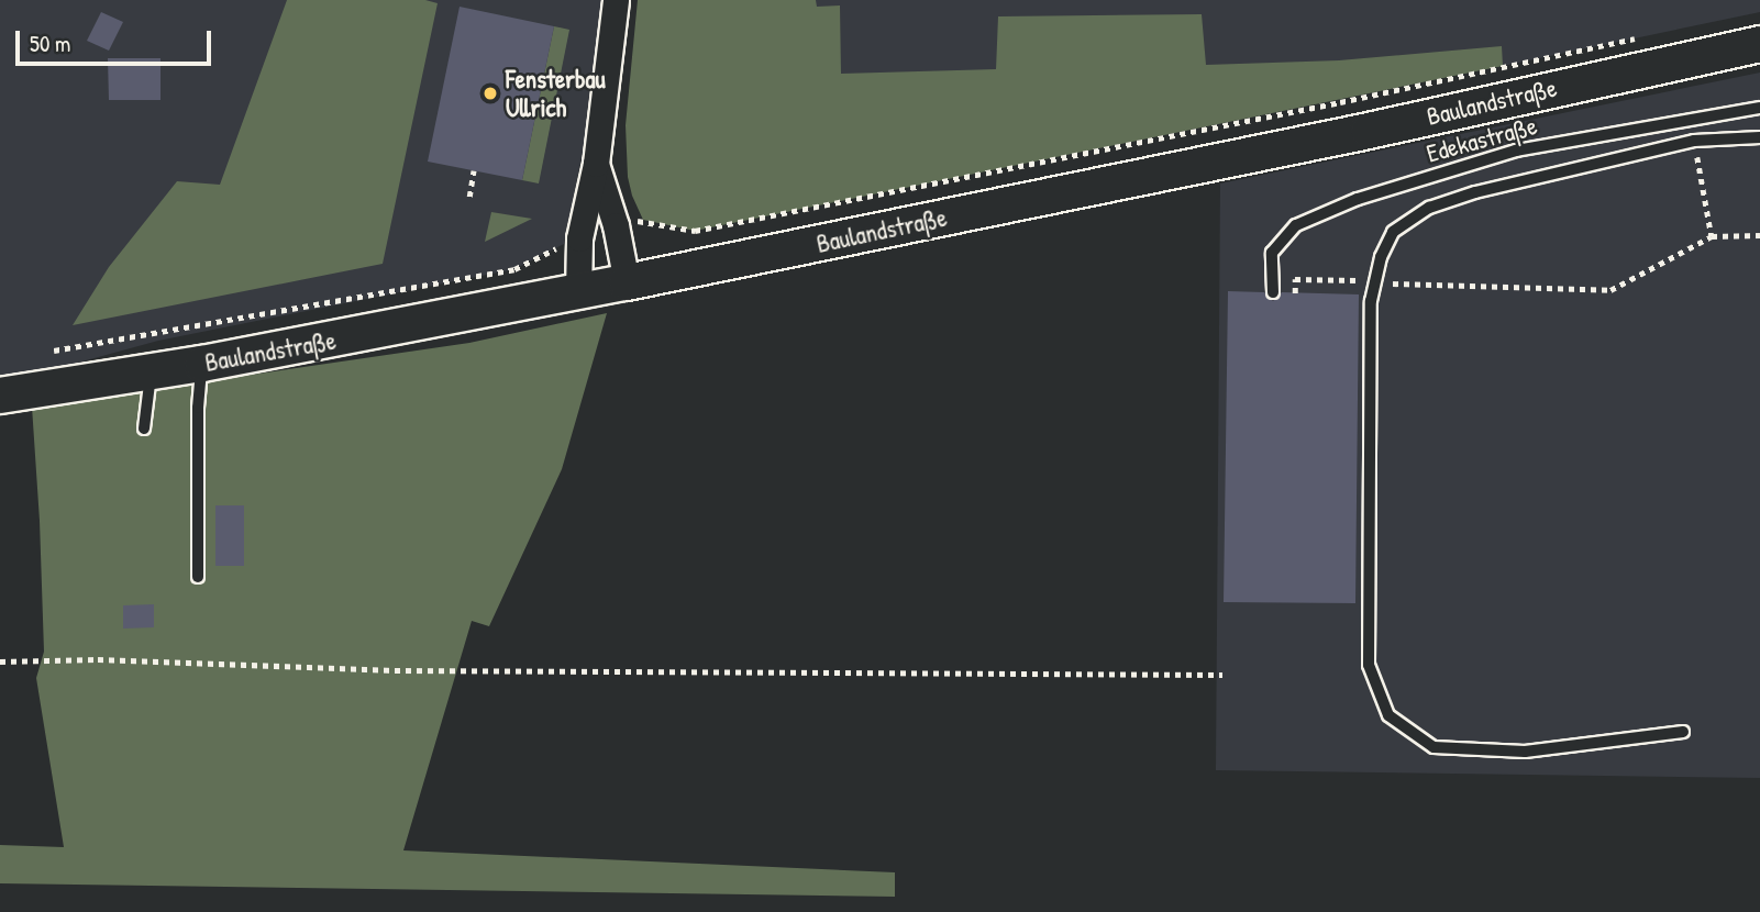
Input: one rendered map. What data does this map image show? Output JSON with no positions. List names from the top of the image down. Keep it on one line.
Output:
{"streets":{"street":["Baulandstraße"],"lane":["Edekastraße"]},"places":["Fensterbau Ullrich"],"scale_bar":"50 m"}
